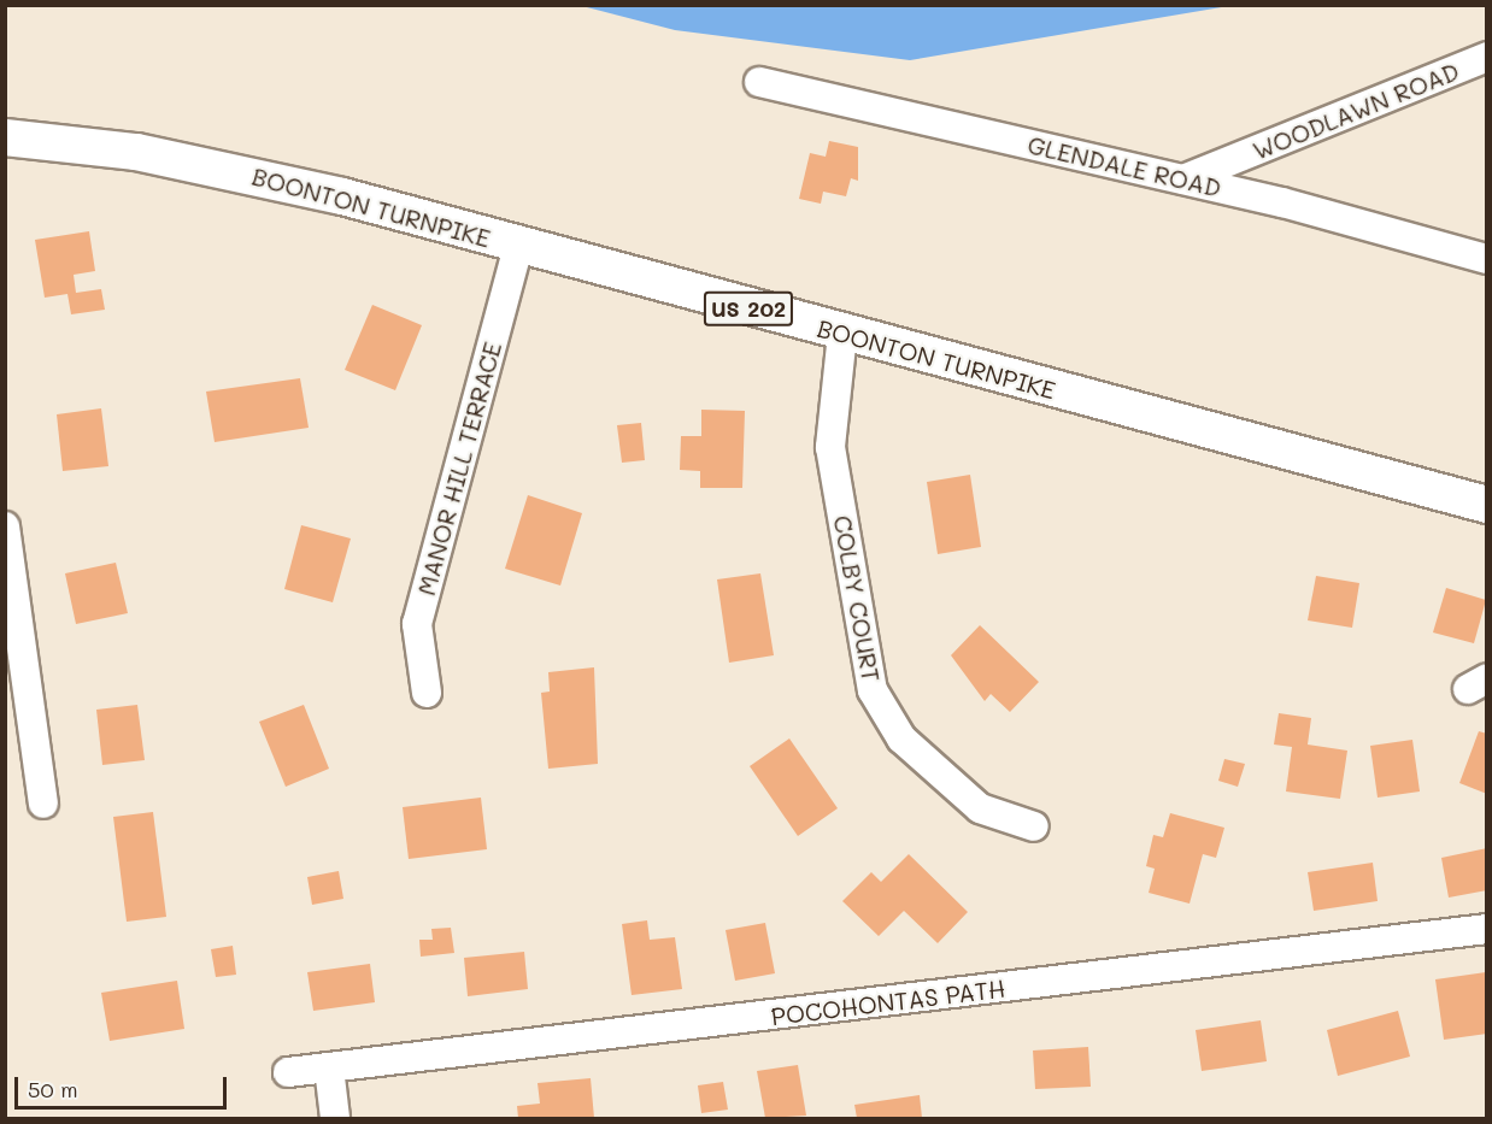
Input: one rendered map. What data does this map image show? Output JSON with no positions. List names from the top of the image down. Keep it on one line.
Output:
{"streets":{"main road":["BOONTON TURNPIKE","US 202"],"street":["WOODLAWN ROAD","GLENDALE ROAD","MANOR HILL TERRACE","COLBY COURT","POCOHONTAS PATH"]},"crossings":[["WOODLAWN ROAD","GLENDALE ROAD"],["BOONTON TURNPIKE","MANOR HILL TERRACE"],["BOONTON TURNPIKE","COLBY COURT"]],"scale_bar":"50 m"}
